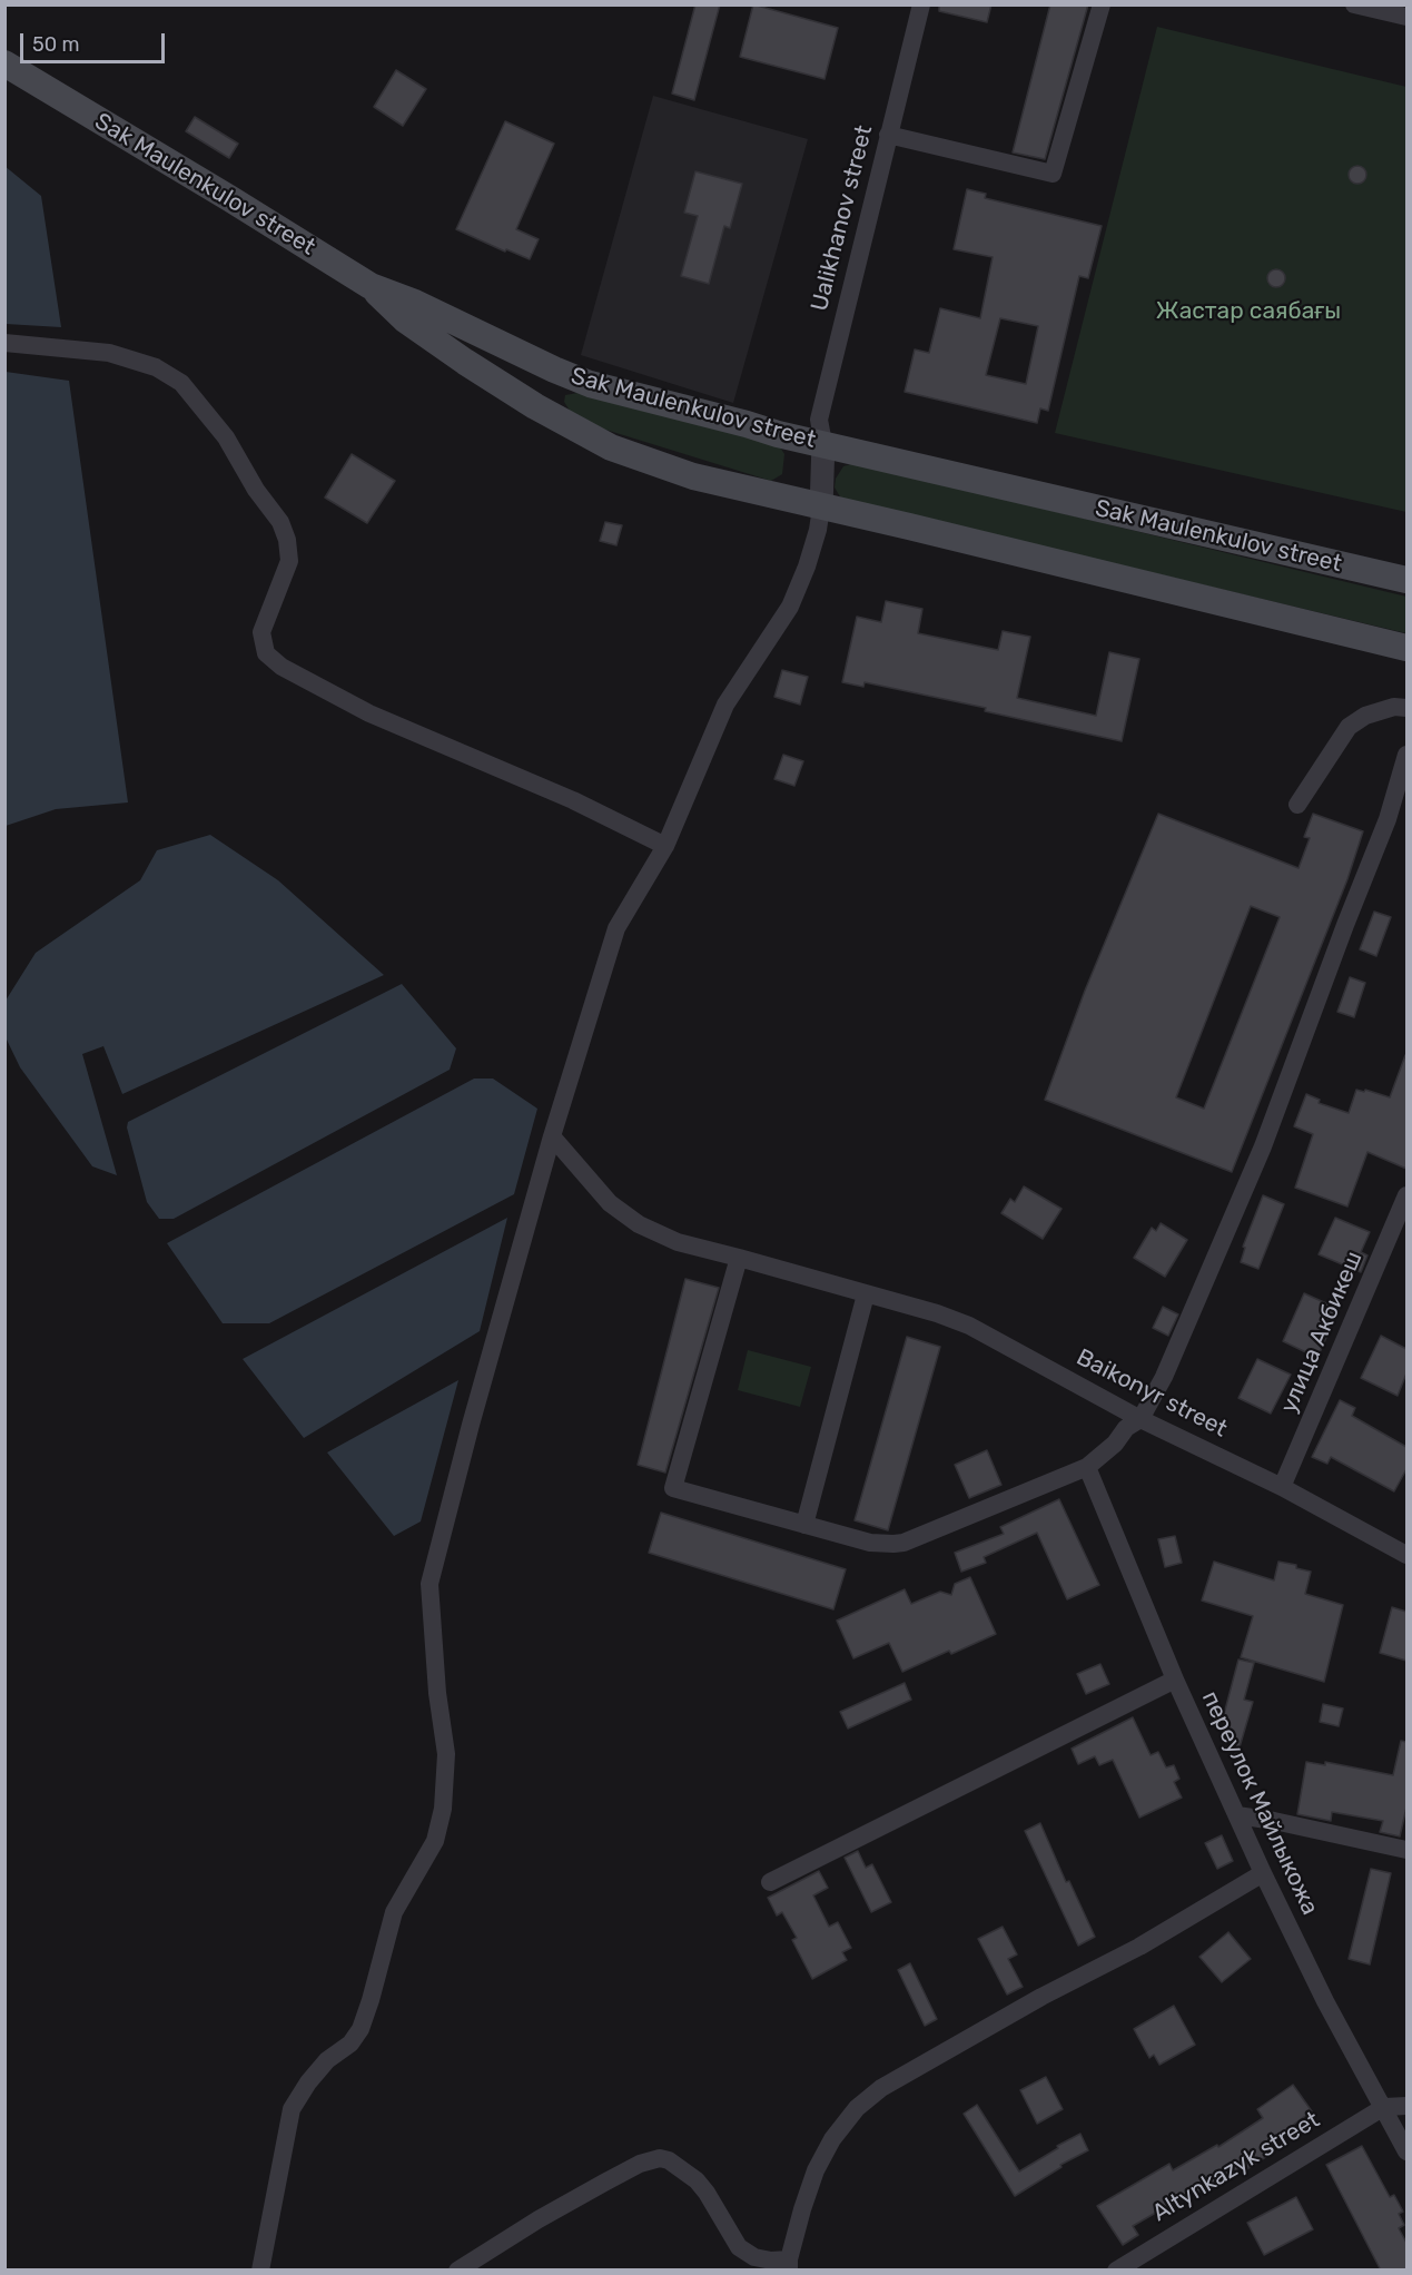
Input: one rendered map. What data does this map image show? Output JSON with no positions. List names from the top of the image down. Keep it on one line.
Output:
{"streets":{"main road":["Sak Maulenkulov street"],"street":["Ualikhanov street","улица Акбикеш","Baikonyr street","переулок Майлыкожа","Altynkazyk street"]},"crossings":[["Sak Maulenkulov street","Ualikhanov street"],["улица Акбикеш","Baikonyr street"],["переулок Майлыкожа","Altynkazyk street"]],"parks":["Жастар саябағы"],"scale_bar":"50 m"}
